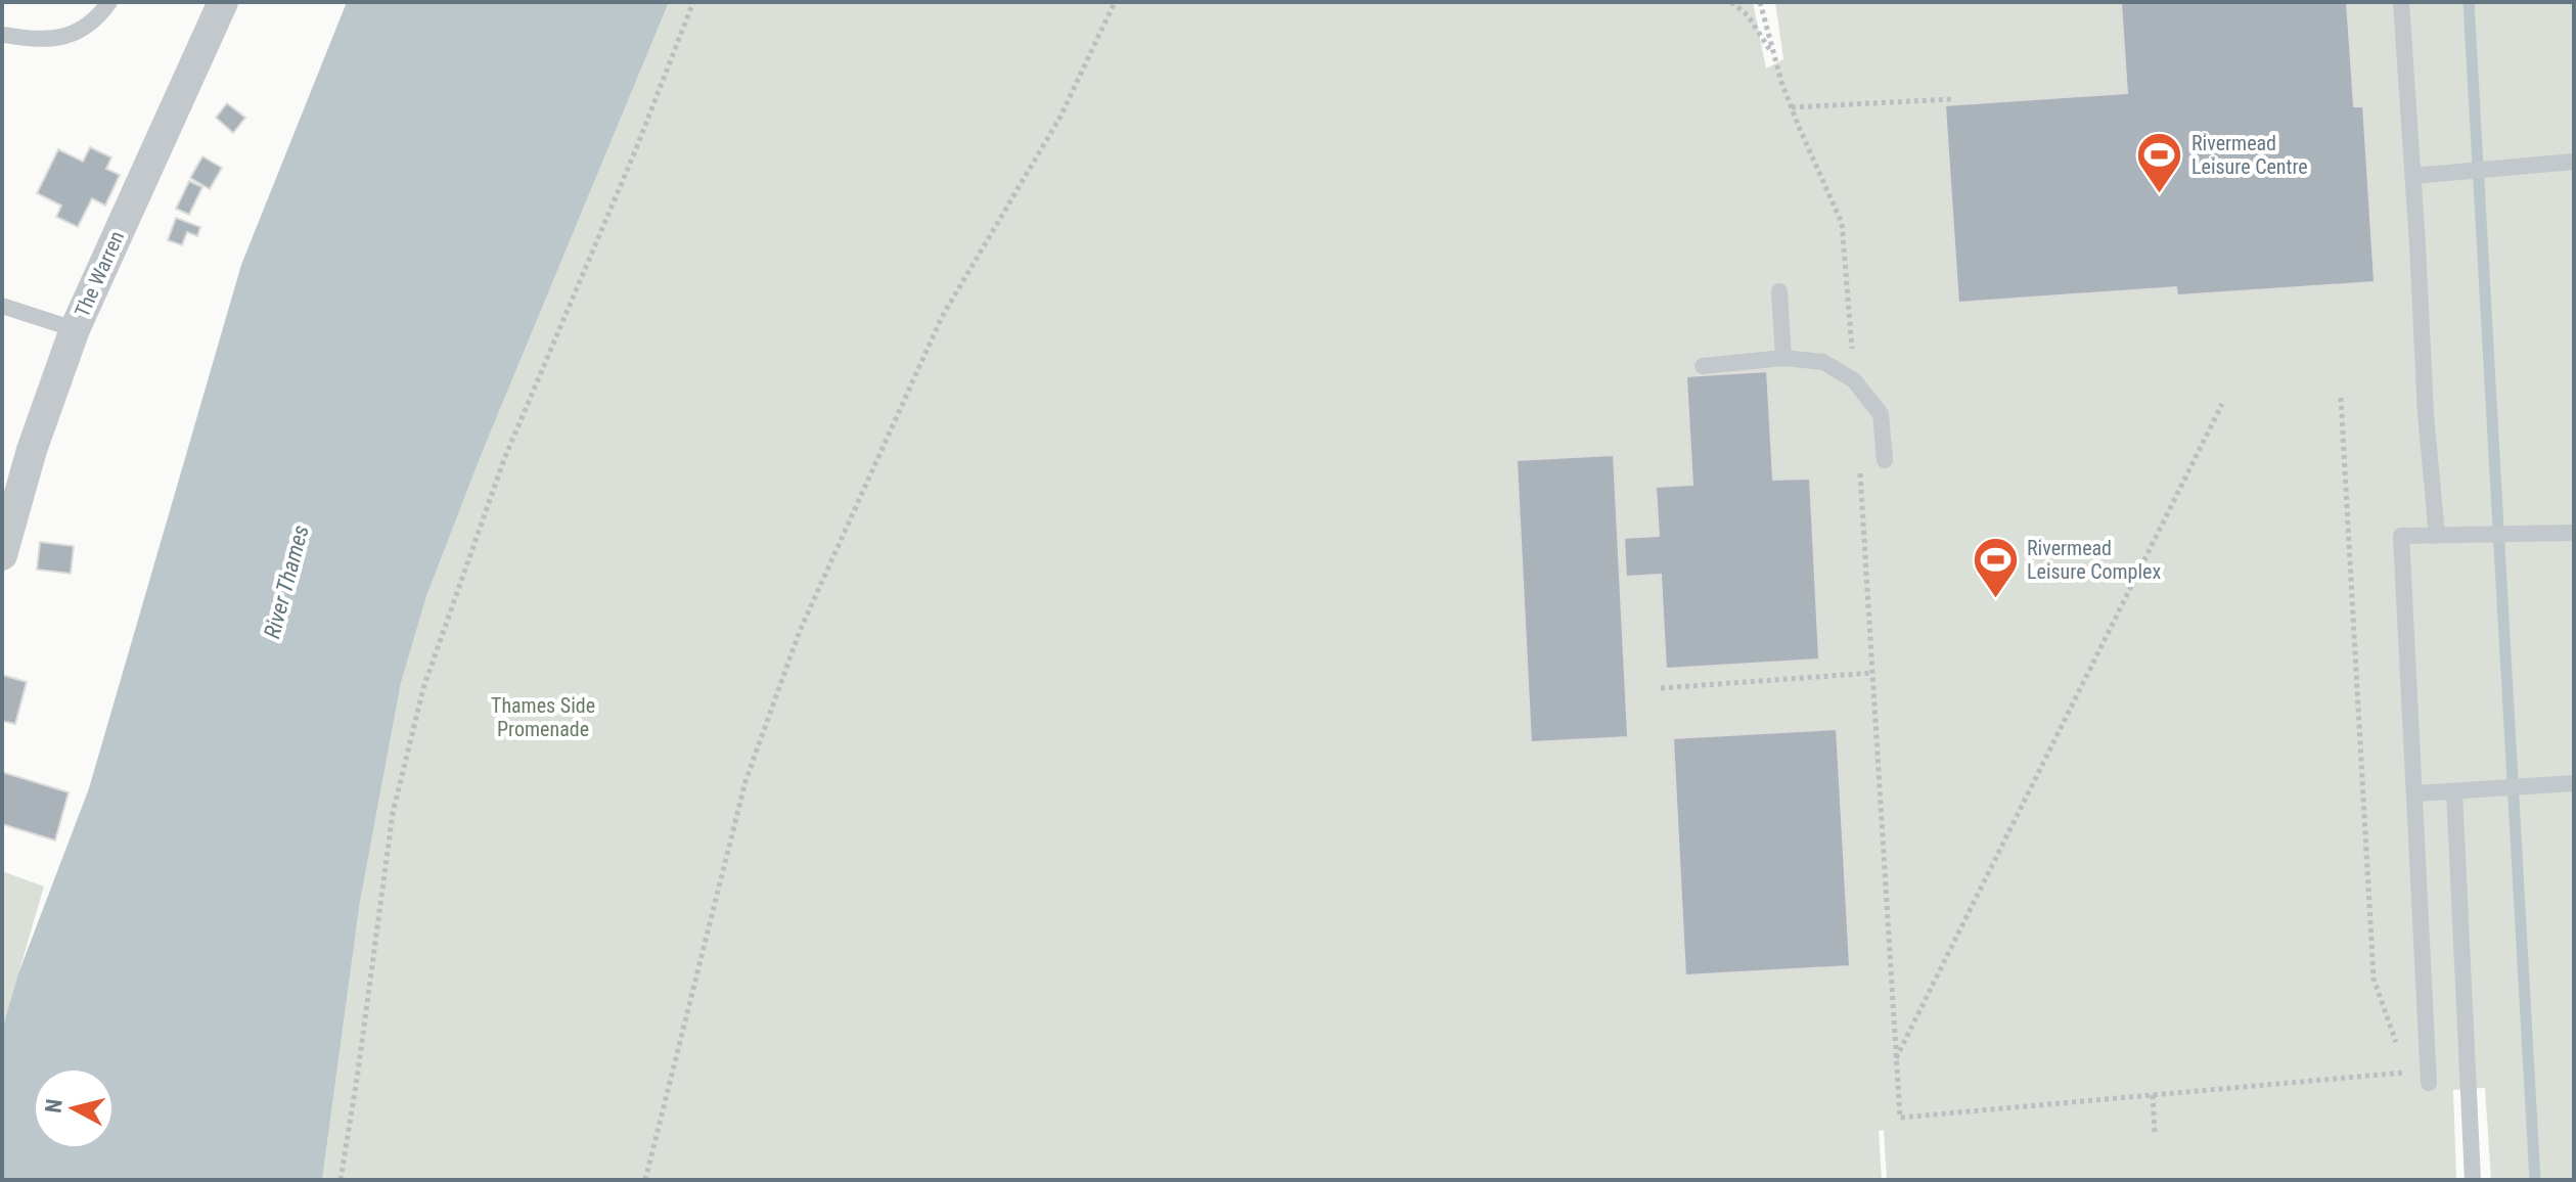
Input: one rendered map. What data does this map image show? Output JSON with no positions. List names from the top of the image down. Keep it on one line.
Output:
{"streets":{"street":["The Warren"]},"water":["River Thames"],"parks":["Thames Side Promenade"],"places":{"sports":["Rivermead Leisure Centre","Rivermead Leisure Complex"]},"north":"left"}
